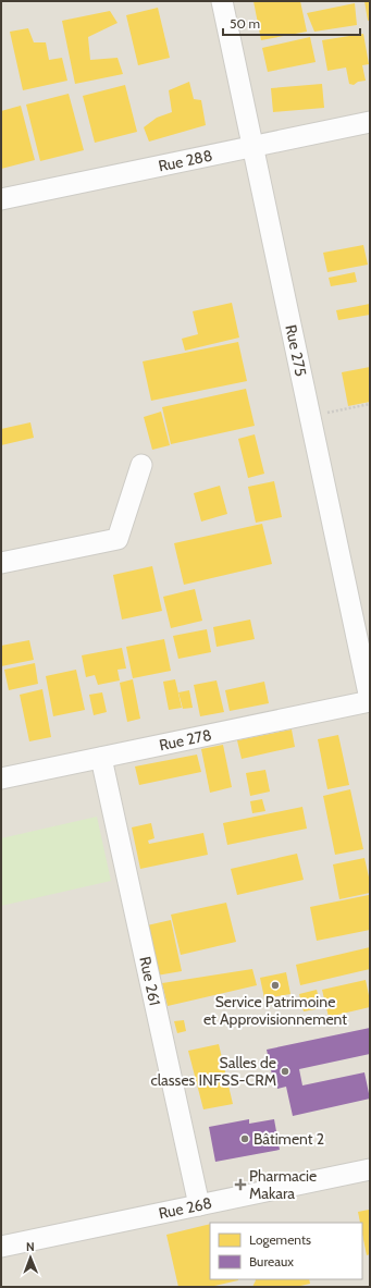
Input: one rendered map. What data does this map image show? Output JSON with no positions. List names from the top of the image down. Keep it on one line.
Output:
{"streets":{"street":["Rue 288","Rue 275","Rue 278","Rue 261","Rue 268"]},"crossings":[["Rue 288","Rue 275"],["Rue 275","Rue 278"],["Rue 278","Rue 261"],["Rue 261","Rue 268"]],"places":{"other":["Service Patrimoine et Approvisionnement","Salles de classes INFSS-CRM","Bâtiment 2"],"health":["Pharmacie Makara"]},"legend":["Logements","Bureaux"],"scale_bar":"50 m","north":"top"}
